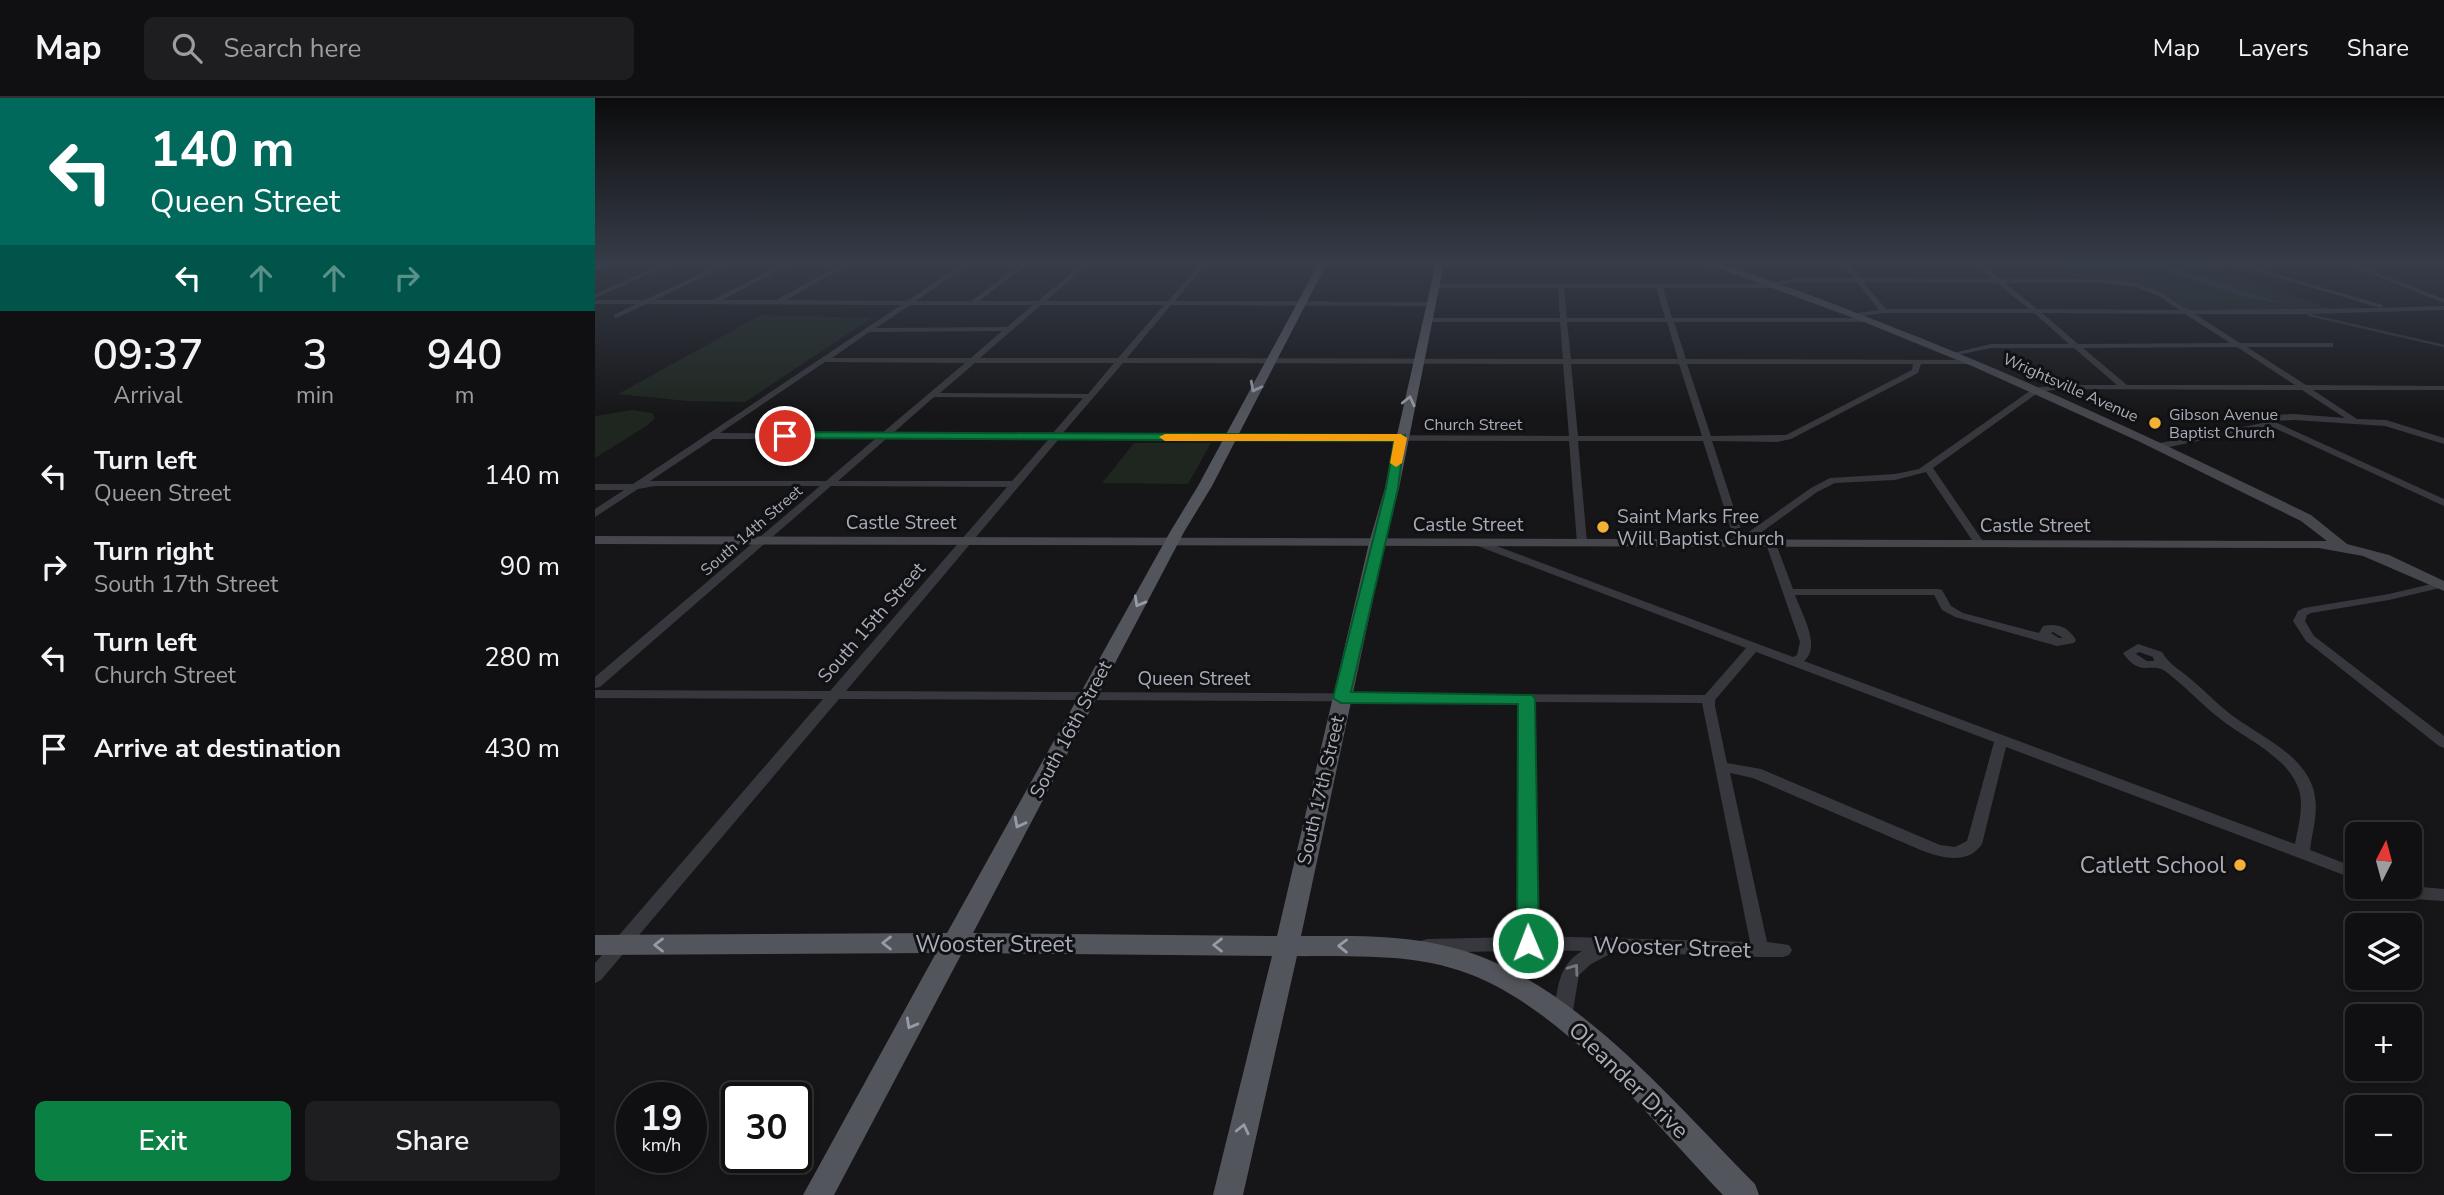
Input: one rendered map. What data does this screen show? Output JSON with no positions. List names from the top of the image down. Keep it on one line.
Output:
{"streets":{"main road":["South 16th Street","South 17th Street","Wooster Street","Oleander Drive"],"street":["Wrightsville Avenue","Church Street","Castle Street","South 14th Street","South 15th Street","Queen Street"]},"crossings":[["Wrightsville Avenue","Castle Street"],["Church Street","South 14th Street"],["Church Street","South 15th Street"],["Church Street","South 16th Street"],["Church Street","South 17th Street"],["Castle Street","South 14th Street"],["Castle Street","South 15th Street"],["Castle Street","South 16th Street"],["Castle Street","South 17th Street"],["South 15th Street","Queen Street"],["South 15th Street","Wooster Street"],["Queen Street","South 16th Street"],["Queen Street","South 17th Street"],["South 16th Street","Wooster Street"],["South 17th Street","Wooster Street"],["Wooster Street","Oleander Drive"]],"one_way":["South 16th Street","South 17th Street","Wooster Street"],"places":["Gibson Avenue Baptist Church","Saint Marks Free Will Baptist Church","Catlett School"],"north":"top","page":{"header":"Map","search":"Search here","nav":["Map","Layers","Share"],"turn":["140 m","Queen Street"],"eta":["09:37","Arrival","3","min","940","m"],"list":[{"name":"Turn left","note":"Queen Street","value":"140 m"},{"name":"Turn right","note":"South 17th Street","value":"90 m"},{"name":"Turn left","note":"Church Street","value":"280 m"},{"name":"Arrive at destination","value":"430 m"}],"map_buttons":["+","−"],"speed":"19 km/h","limit":"30","buttons":["Exit","Share"]}}
